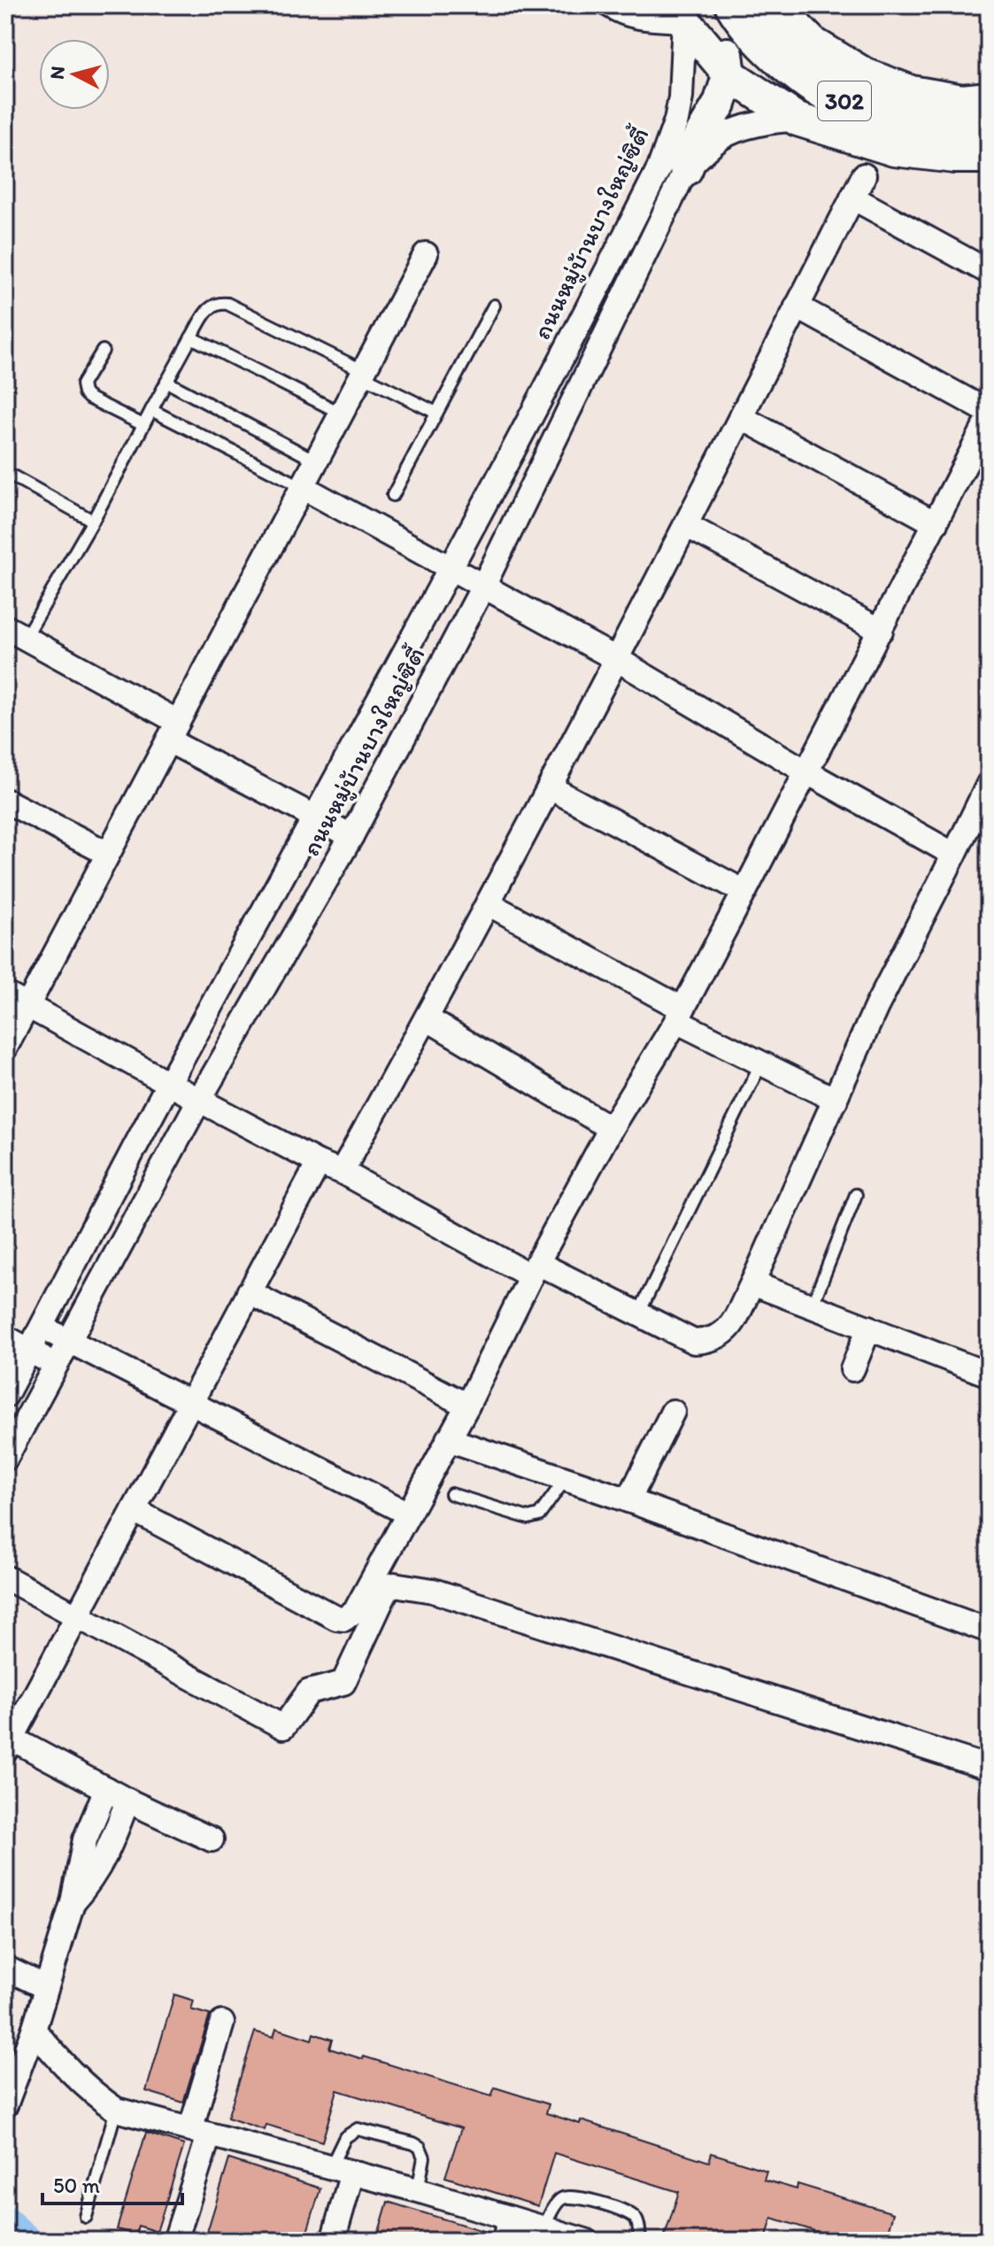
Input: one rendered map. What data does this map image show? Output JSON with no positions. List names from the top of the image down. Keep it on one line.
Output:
{"streets":{"main road":["302"],"street":["ถนนหมู่บ้านบางใหญ่ซิตี้"]},"scale_bar":"50 m","north":"left"}
